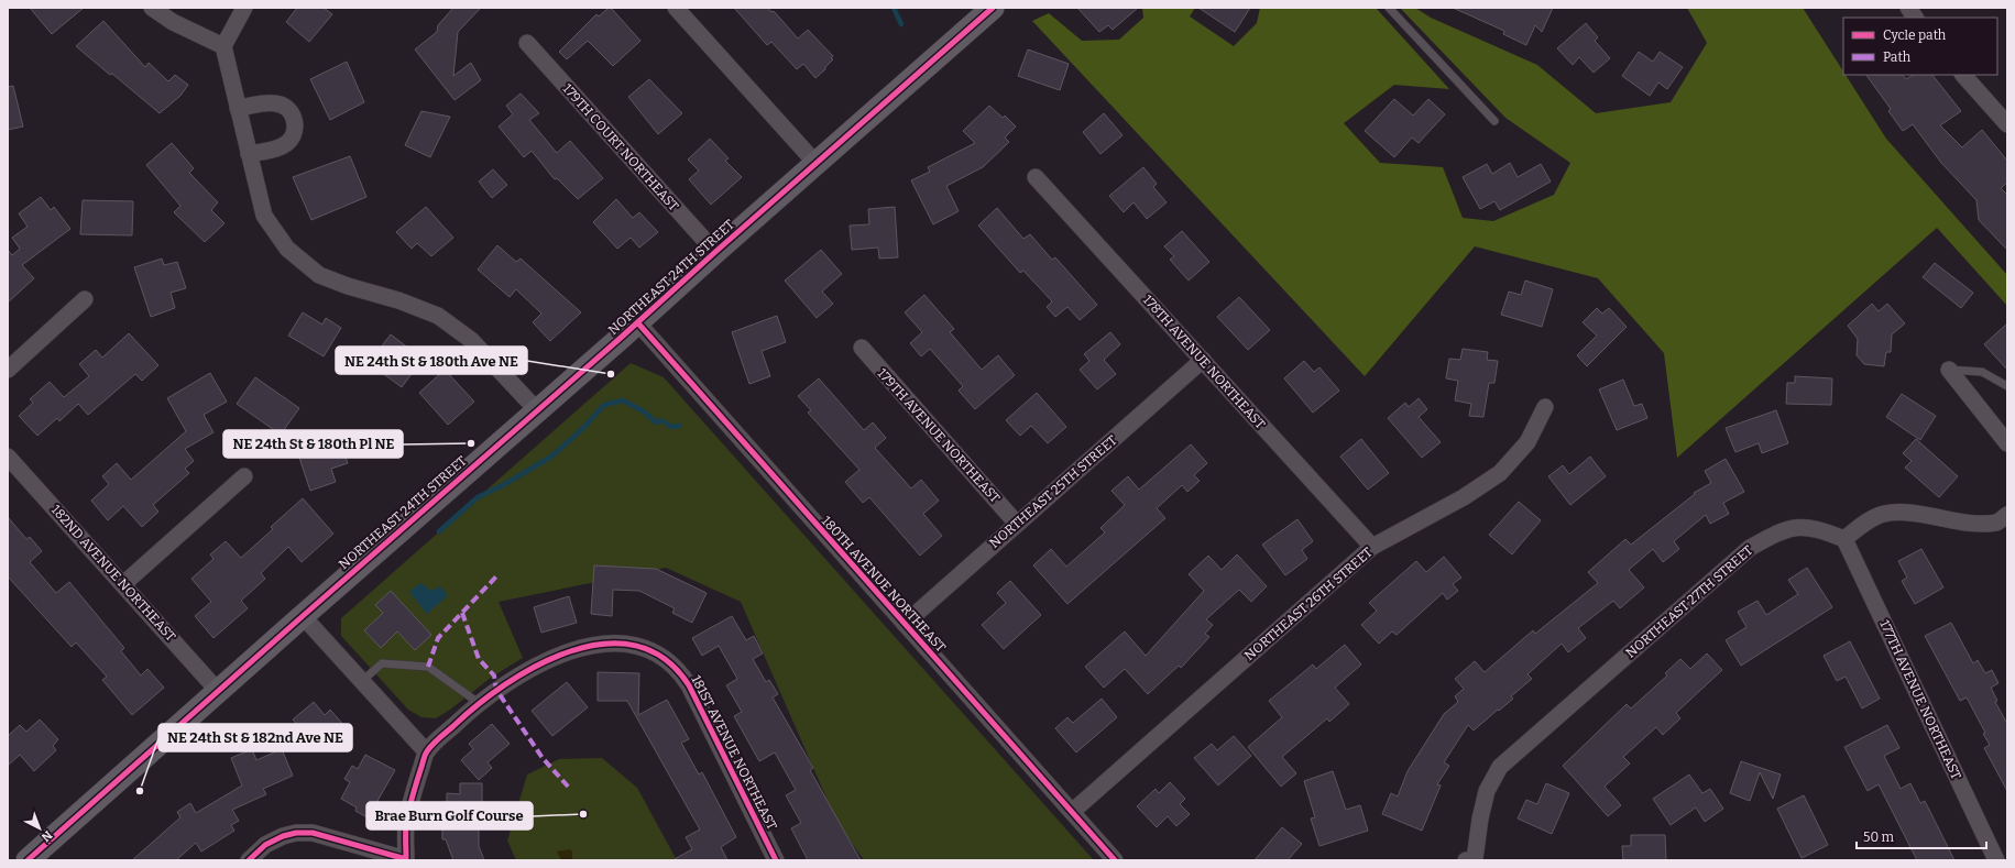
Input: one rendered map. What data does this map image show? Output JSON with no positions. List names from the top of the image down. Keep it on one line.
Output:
{"streets":{"main road":["NORTHEAST 24TH STREET"],"street":["179TH COURT NORTHEAST","178TH AVENUE NORTHEAST","179TH AVENUE NORTHEAST","NORTHEAST 25TH STREET","182ND AVENUE NORTHEAST","180TH AVENUE NORTHEAST","NORTHEAST 27TH STREET","NORTHEAST 26TH STREET","177TH AVENUE NORTHEAST","181ST AVENUE NORTHEAST"]},"crossings":[["179TH COURT NORTHEAST","NORTHEAST 24TH STREET"],["NORTHEAST 24TH STREET","182ND AVENUE NORTHEAST"],["NORTHEAST 24TH STREET","180TH AVENUE NORTHEAST"],["178TH AVENUE NORTHEAST","NORTHEAST 25TH STREET"],["178TH AVENUE NORTHEAST","NORTHEAST 26TH STREET"],["179TH AVENUE NORTHEAST","NORTHEAST 25TH STREET"],["NORTHEAST 25TH STREET","180TH AVENUE NORTHEAST"],["180TH AVENUE NORTHEAST","NORTHEAST 26TH STREET"],["NORTHEAST 27TH STREET","177TH AVENUE NORTHEAST"]],"places":["NE 24th St & 180th Ave NE","NE 24th St & 180th Pl NE","NE 24th St & 182nd Ave NE","Brae Burn Golf Course"],"legend":["Cycle path","Path"],"scale_bar":"50 m","north":"bottom right"}
